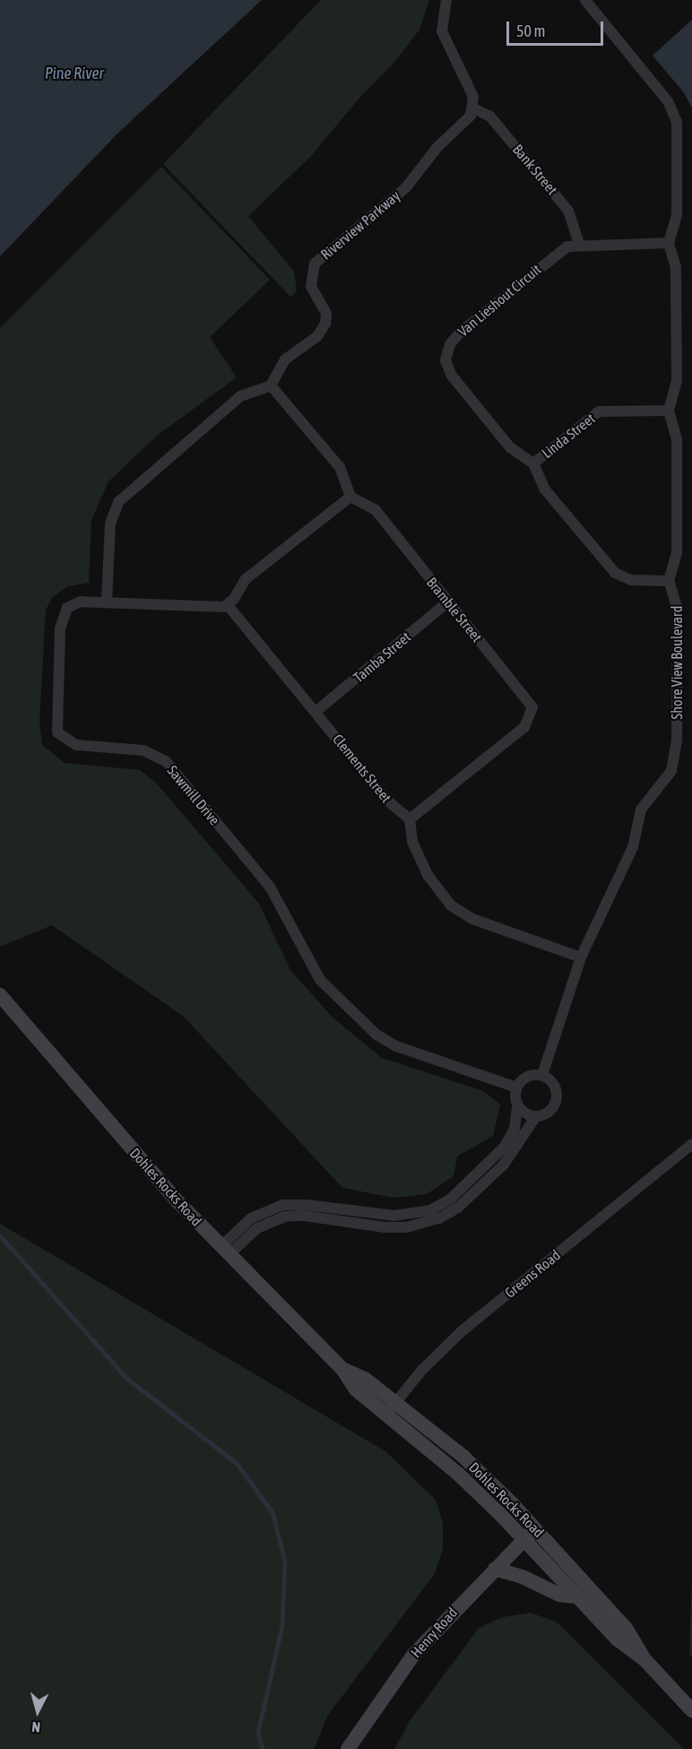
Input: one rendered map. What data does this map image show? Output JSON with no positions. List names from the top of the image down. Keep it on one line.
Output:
{"streets":{"street":["Bank Street","Riverview Parkway","Van Lieshout Circuit","Linda Street","Bramble Street","Tamba Street","Shore View Boulevard","Clements Street","Sawmill Drive","Dohles Rocks Road","Greens Road","Henry Road"]},"crossings":[["Bank Street","Riverview Parkway"],["Bank Street","Van Lieshout Circuit"],["Van Lieshout Circuit","Linda Street"],["Bramble Street","Tamba Street"],["Bramble Street","Clements Street"],["Tamba Street","Clements Street"],["Shore View Boulevard","Sawmill Drive"],["Clements Street","Sawmill Drive"],["Dohles Rocks Road","Greens Road"],["Dohles Rocks Road","Henry Road"]],"water":["Pine River"],"scale_bar":"50 m","north":"bottom"}
